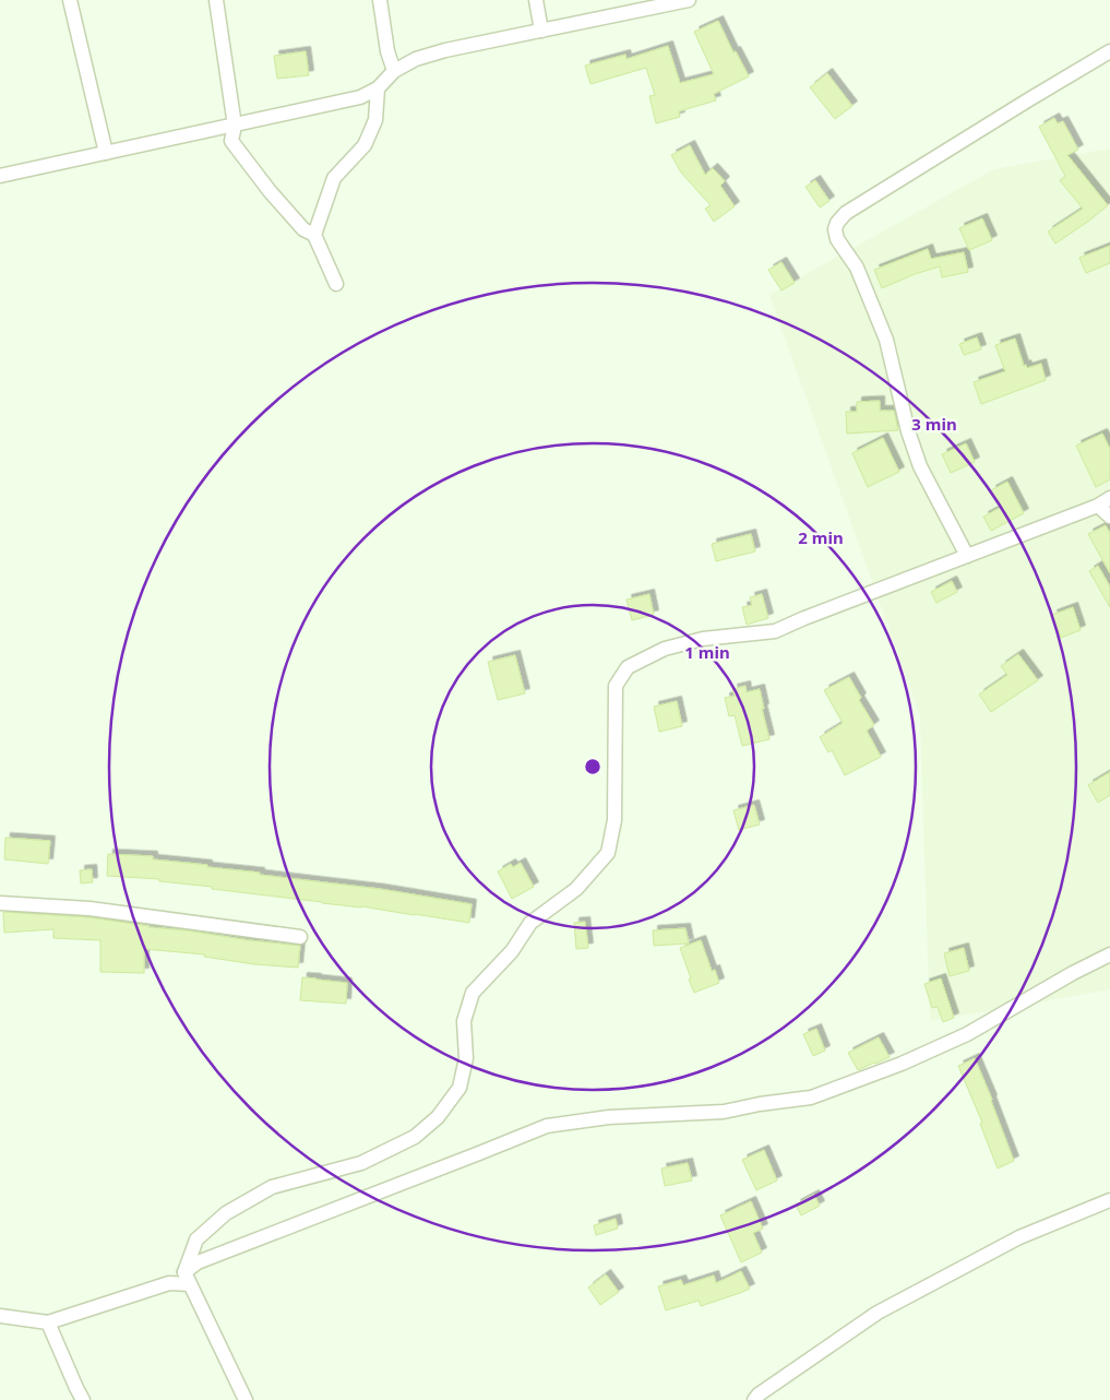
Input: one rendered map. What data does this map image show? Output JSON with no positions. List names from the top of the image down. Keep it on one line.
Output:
{"rings":["3 min","2 min","1 min"]}
